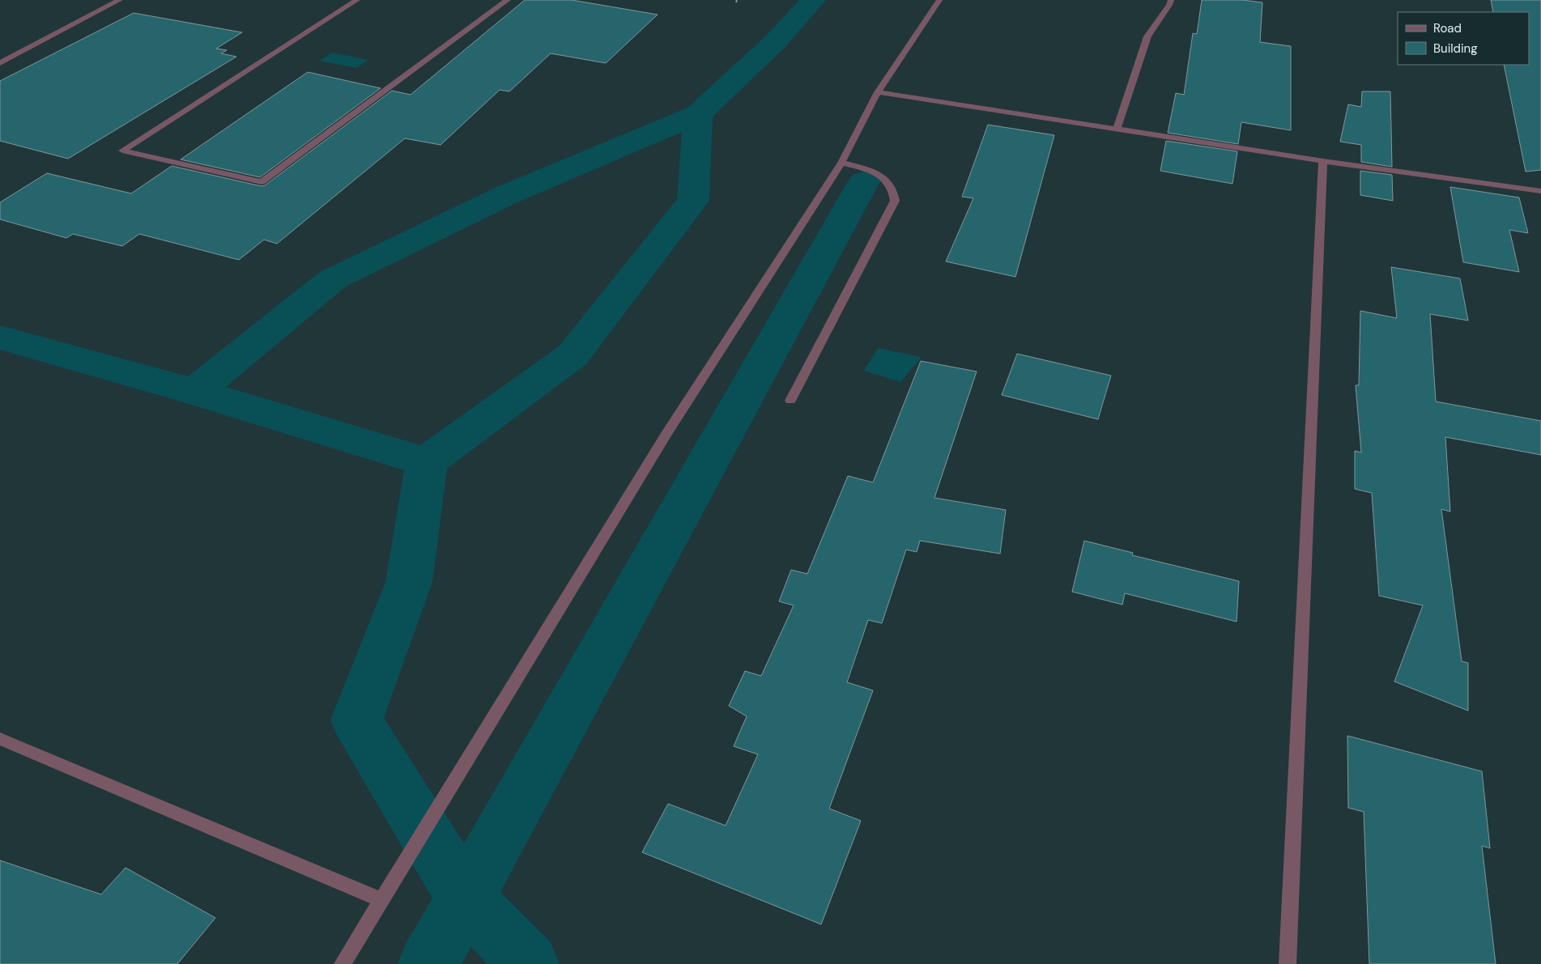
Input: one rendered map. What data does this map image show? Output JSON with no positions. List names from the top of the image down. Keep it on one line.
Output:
{"legend":["Road","Building"]}
